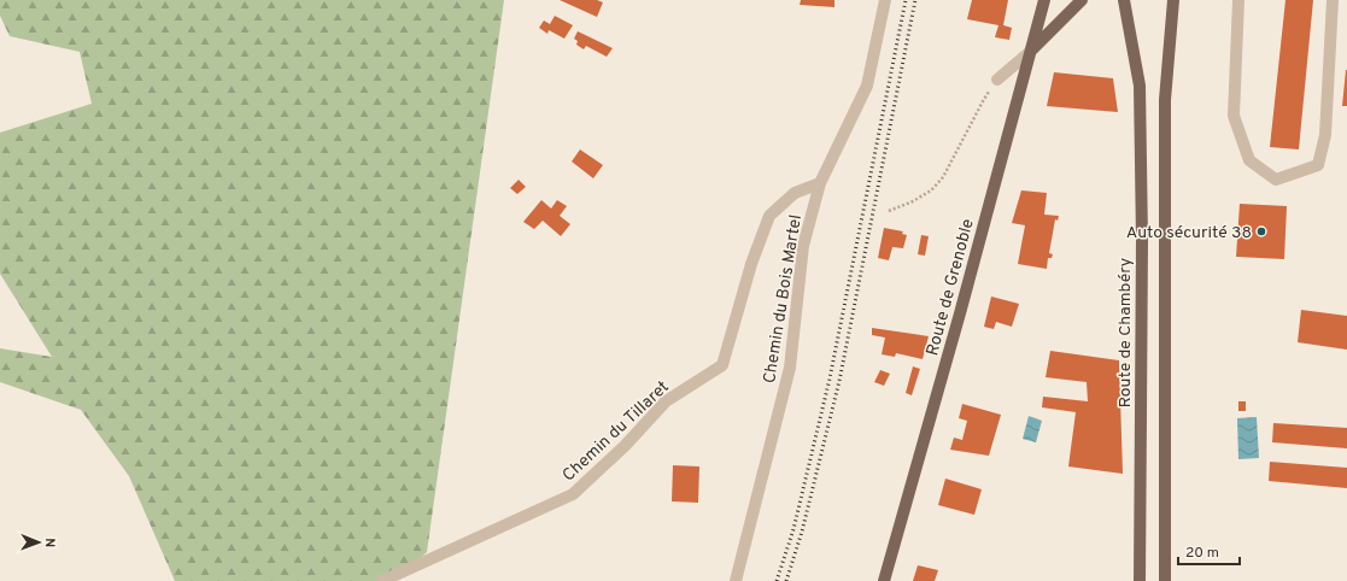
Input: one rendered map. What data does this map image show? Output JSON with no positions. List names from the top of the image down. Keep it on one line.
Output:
{"streets":{"main road":["Route de Grenoble","Route de Chambéry"],"street":["Chemin du Bois Martel","Chemin du Tillaret"]},"crossings":[["Chemin du Bois Martel","Chemin du Tillaret"]],"places":["Auto sécurité 38"],"scale_bar":"20 m","north":"right"}
